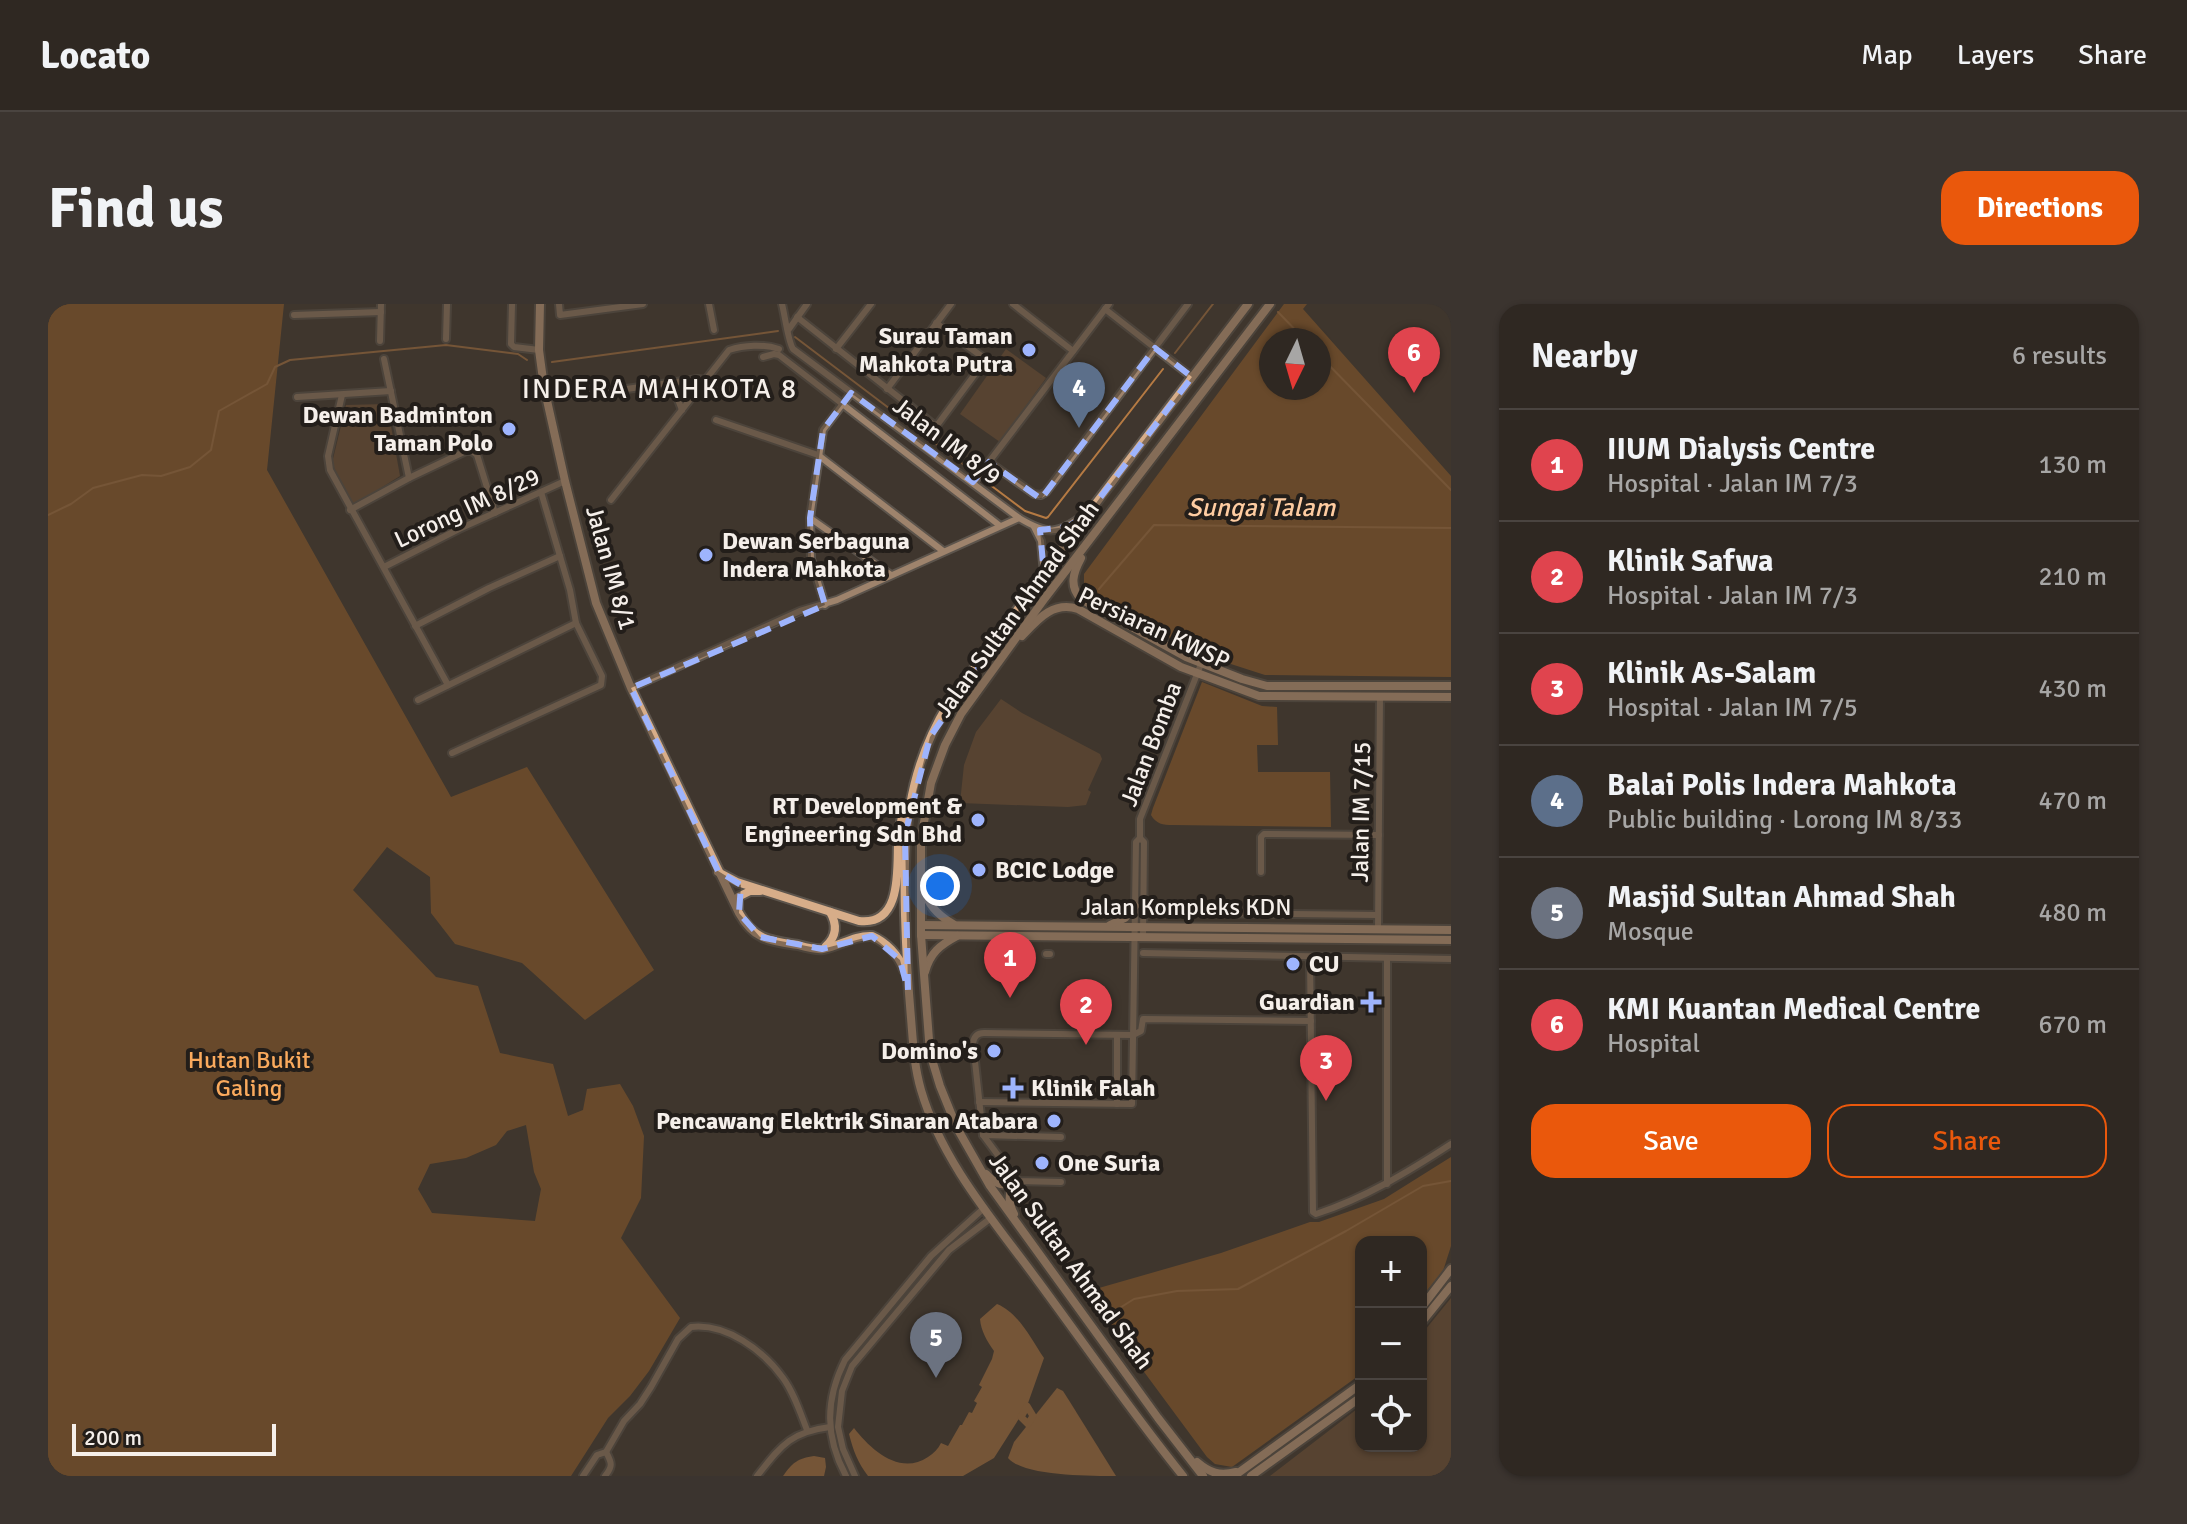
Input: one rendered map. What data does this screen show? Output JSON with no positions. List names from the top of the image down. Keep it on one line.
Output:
{"streets":{"street":["Jalan IM 8/9","Lorong IM 8/29","Jalan IM 8/1","Jalan Sultan Ahmad Shah","Persiaran KWSP","Jalan Bomba","Jalan IM 7/15","Jalan Kompleks KDN"]},"crossings":[["Lorong IM 8/29","Jalan IM 8/1"],["Jalan IM 8/1","Jalan Sultan Ahmad Shah"],["Jalan Sultan Ahmad Shah","Persiaran KWSP"],["Jalan Sultan Ahmad Shah","Jalan Kompleks KDN"],["Persiaran KWSP","Jalan Bomba"],["Persiaran KWSP","Jalan IM 7/15"],["Jalan Bomba","Jalan Kompleks KDN"],["Jalan IM 7/15","Jalan Kompleks KDN"]],"districts":["INDERA MAHKOTA 8"],"water":["Sungai Talam"],"parks":["Hutan Bukit Galing"],"places":{"other":["Surau Taman Mahkota Putra","Dewan Badminton Taman Polo","Dewan Serbaguna Indera Mahkota","RT Development & Engineering Sdn Bhd","BCIC Lodge","CU","Domino's","Pencawang Elektrik Sinaran Atabara","One Suria"],"health":["Guardian","Klinik Falah"]},"scale_bar":"200 m","north":"bottom","page":{"header":"Locato","nav":["Map","Layers","Share"],"buttons":["Directions",["Save","Share"]],"title":"Find us","heading":["Nearby","6 results"],"pins":["6","4","1","2","3","5"],"list":[{"mark":"1","name":"IIUM Dialysis Centre","note":"Hospital · Jalan IM 7/3","value":"130 m"},{"mark":"2","name":"Klinik Safwa","note":"Hospital · Jalan IM 7/3","value":"210 m"},{"mark":"3","name":"Klinik As-Salam","note":"Hospital · Jalan IM 7/5","value":"430 m"},{"mark":"4","name":"Balai Polis Indera Mahkota","note":"Public building · Lorong IM 8/33","value":"470 m"},{"mark":"5","name":"Masjid Sultan Ahmad Shah","note":"Mosque","value":"480 m"},{"mark":"6","name":"KMI Kuantan Medical Centre","note":"Hospital","value":"670 m"}],"map_buttons":["+","−"],"scale":"200 m"}}
